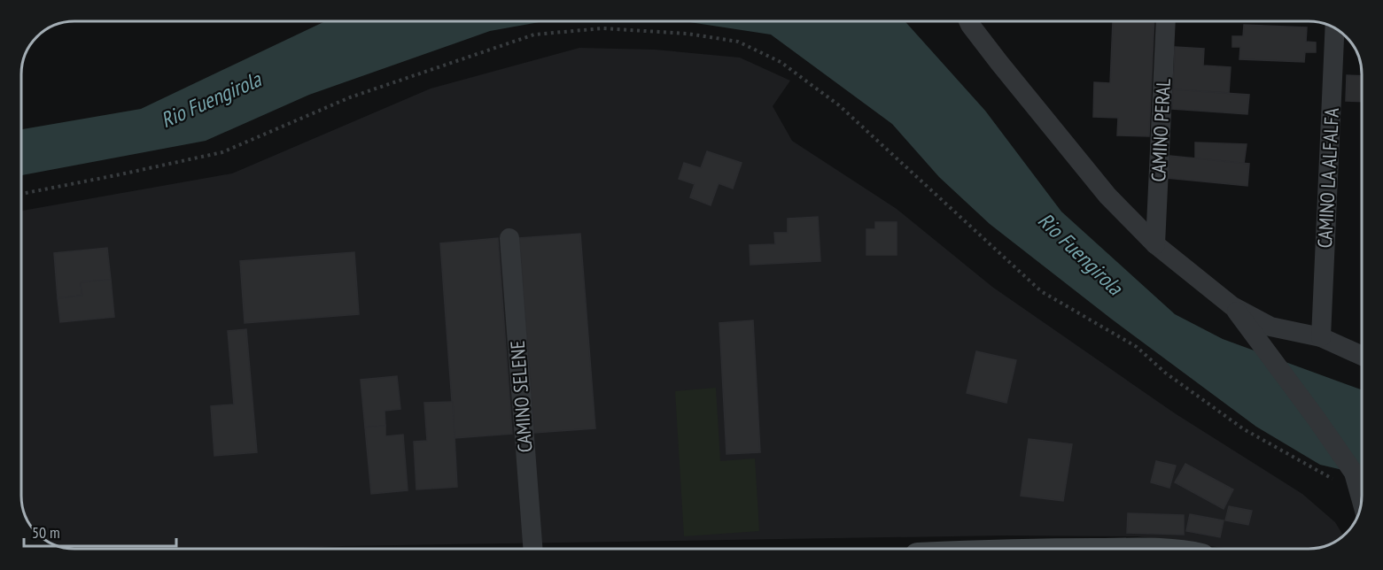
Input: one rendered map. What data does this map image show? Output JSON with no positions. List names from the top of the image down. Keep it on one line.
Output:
{"streets":{"street":["CAMINO PERAL","CAMINO LA ALFALFA","CAMINO SELENE"]},"water":["Rio Fuengirola"],"scale_bar":"50 m"}
